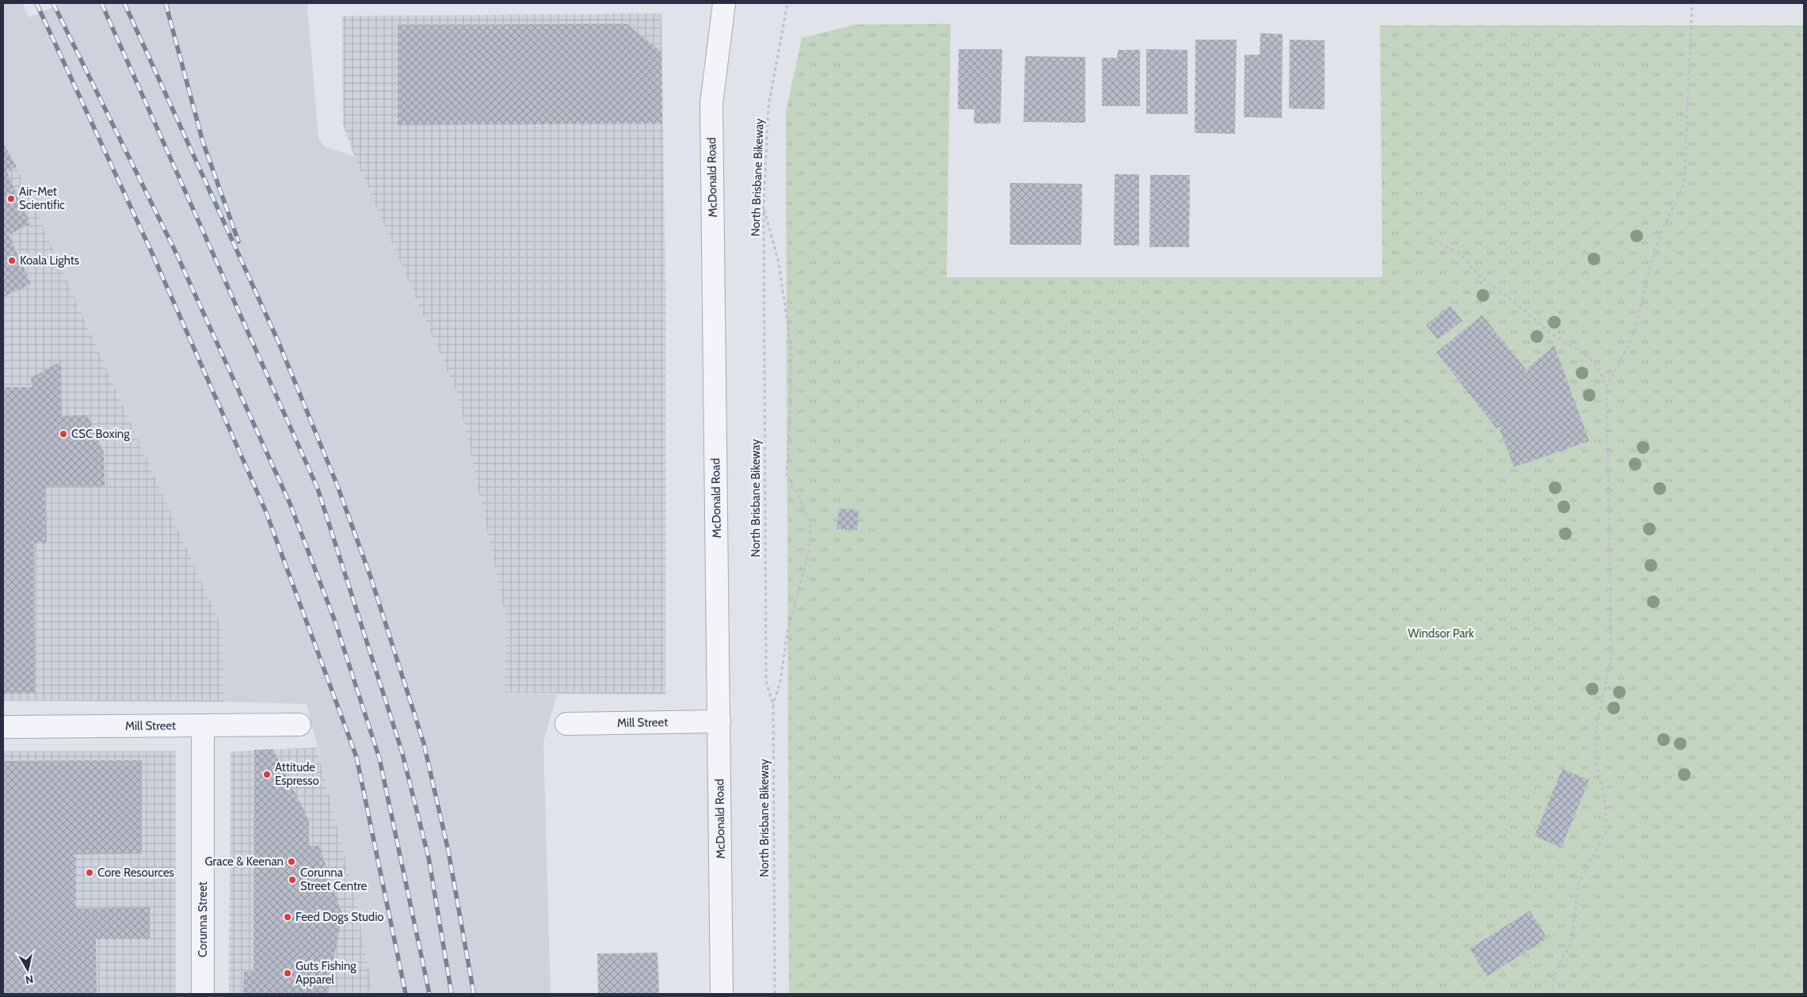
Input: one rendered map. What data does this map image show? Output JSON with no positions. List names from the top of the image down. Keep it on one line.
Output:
{"streets":{"street":["McDonald Road","Mill Street","Corunna Street"],"path":["North Brisbane Bikeway"]},"crossings":[["McDonald Road","Mill Street"],["Mill Street","Corunna Street"]],"parks":["Windsor Park"],"places":["Air-Met Scientific","Koala Lights","CSC Boxing","Attitude Espresso","Grace & Keenan","Core Resources","Corunna Street Centre","Feed Dogs Studio","Guts Fishing Apparel"],"north":"bottom"}
